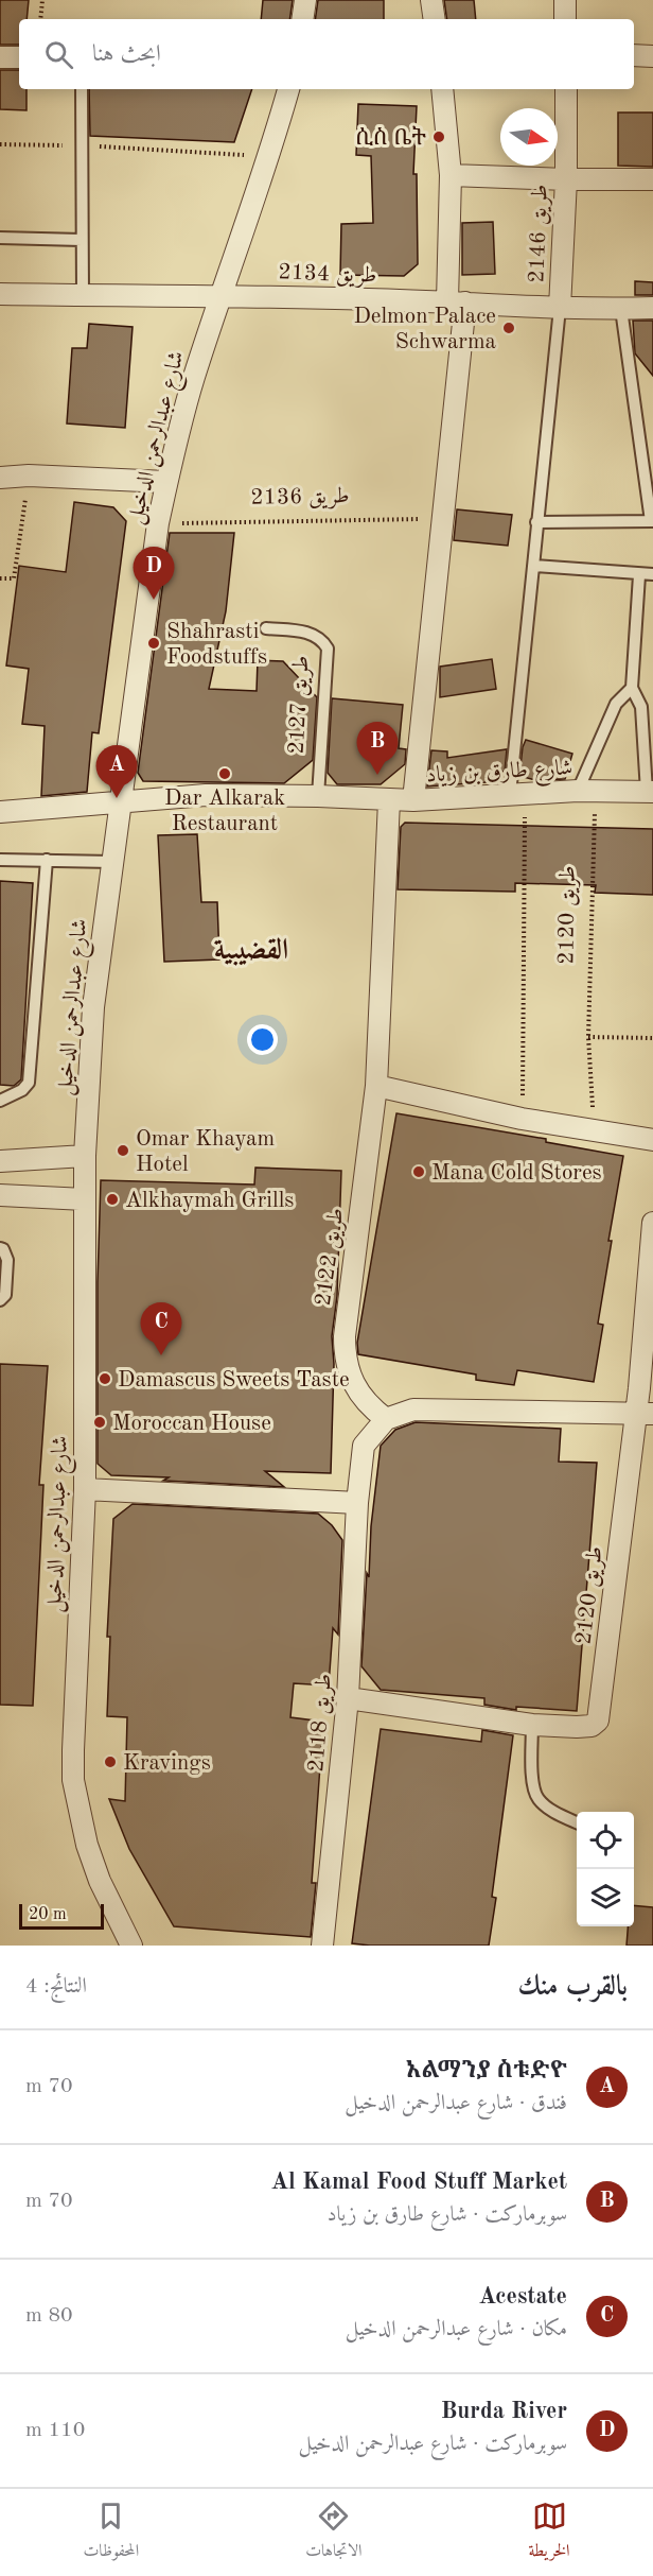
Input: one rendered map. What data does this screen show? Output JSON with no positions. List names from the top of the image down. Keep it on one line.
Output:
{"streets":{"street":["طريق 2146","طريق 2134","شارع عبدالرحمن الدخيل","شارع طارق بن زياد","طريق 2120","طريق 2122","طريق 2118"],"lane":["طريق 2127"],"path":["طريق 2136"]},"crossings":[["طريق 2146","طريق 2134"],["طريق 2134","شارع عبدالرحمن الدخيل"],["شارع عبدالرحمن الدخيل","طريق 2136"],["شارع عبدالرحمن الدخيل","شارع طارق بن زياد"],["طريق 2127","شارع طارق بن زياد"],["شارع طارق بن زياد","طريق 2120"],["شارع طارق بن زياد","طريق 2122"],["طريق 2120","طريق 2118"],["طريق 2122","طريق 2118"]],"districts":["القضيبية"],"places":["ሲስ ቤት","Delmon Palace Schwarma","Shahrasti Foodstuffs","Dar Alkarak Restaurant","Omar Khayam Hotel","Mana Cold Stores","Alkhaymah Grills","Damascus Sweets Taste","Moroccan House","Kravings"],"scale_bar":"20 m","north":"right","page":{"search":"ابحث هنا","pins":["D","B","A","C"],"scale":"20 m","heading":["بالقرب منك","النتائج: 4"],"list":[{"mark":"A","name":"አልማንያ ስቱድዮ","note":"فندق · شارع عبدالرحمن الدخيل","value":"70 m"},{"mark":"B","name":"Al Kamal Food Stuff Market","note":"سوبرماركت · شارع طارق بن زياد","value":"70 m"},{"mark":"C","name":"Acestate","note":"مكان · شارع عبدالرحمن الدخيل","value":"80 m"},{"mark":"D","name":"Burda River","note":"سوبرماركت · شارع عبدالرحمن الدخيل","value":"110 m"}],"nav":["الخريطة","الاتجاهات","المحفوظات"]}}
